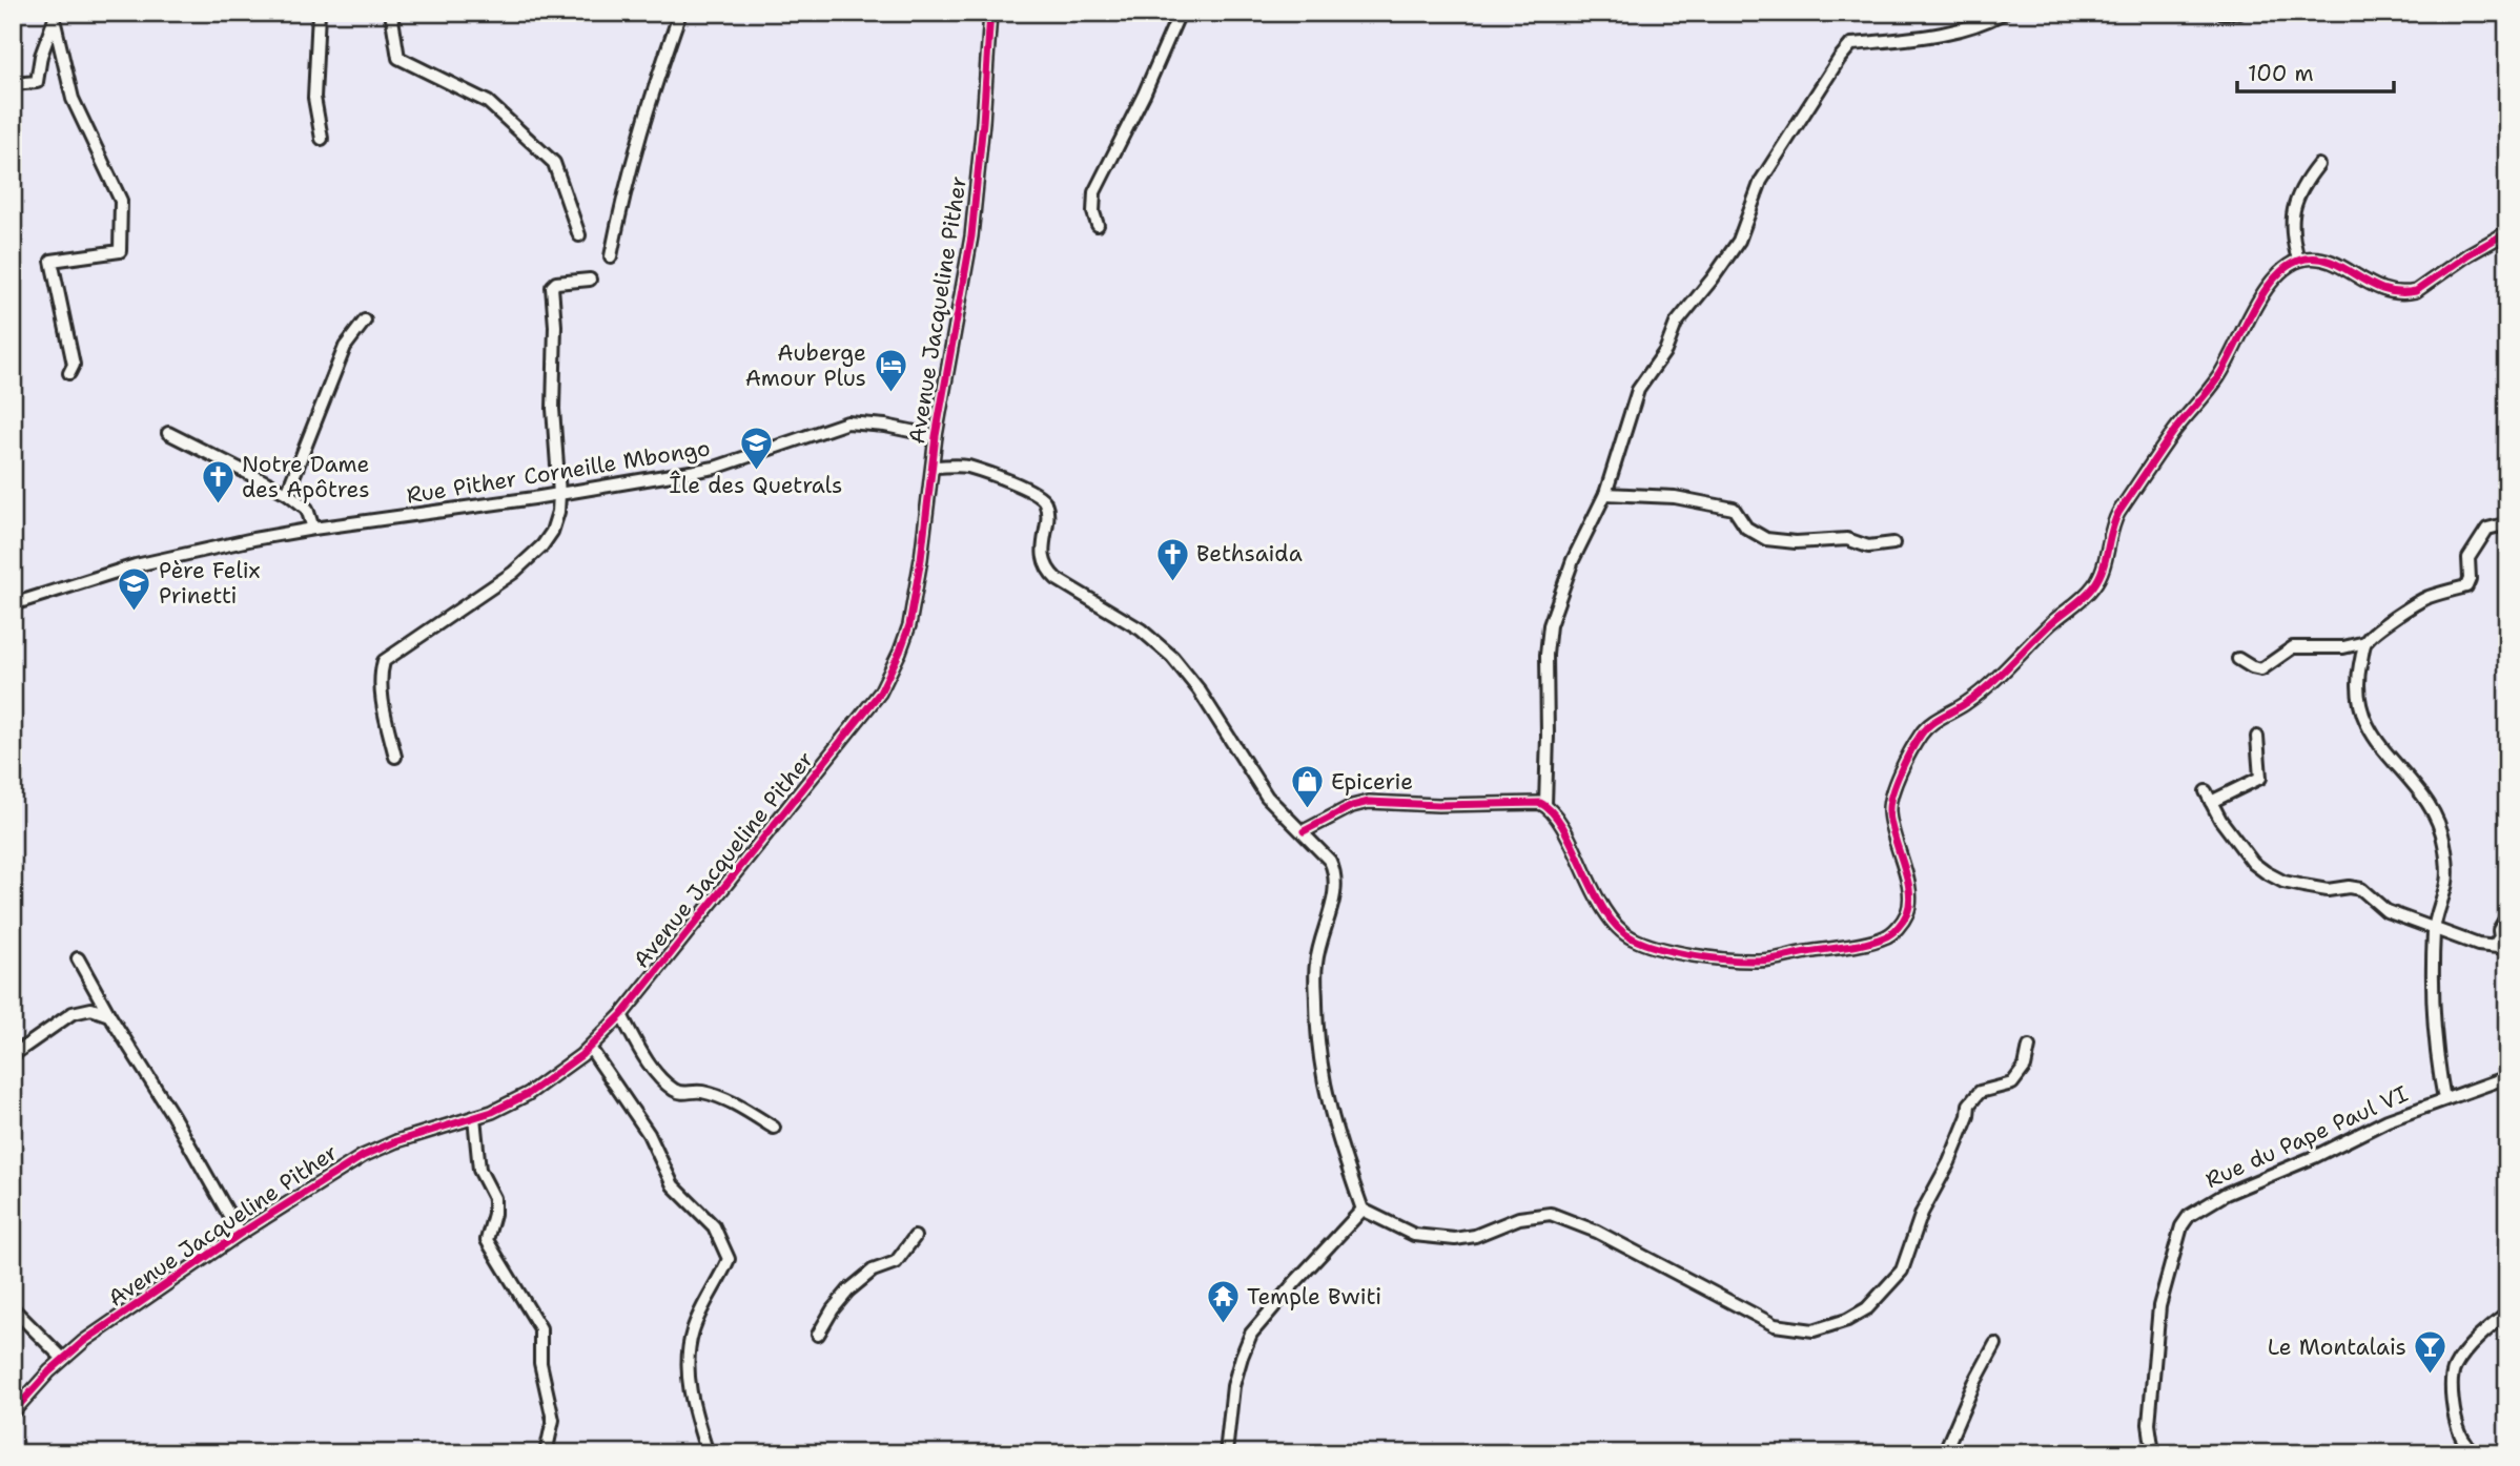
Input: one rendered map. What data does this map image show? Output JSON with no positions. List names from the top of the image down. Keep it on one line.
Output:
{"streets":{"street":["Avenue Jacqueline Pither","Rue Pither Corneille Mbongo","Rue du Pape Paul VI"]},"crossings":[["Avenue Jacqueline Pither","Rue Pither Corneille Mbongo"]],"places":{"hotel":["Auberge Amour Plus"],"school or university":["Île des Quetrals","Père Felix Prinetti"],"church":["Notre Dame des Apôtres","Bethsaida"],"shop":["Epicerie"],"temple":["Temple Bwiti"],"bar":["Le Montalais"]},"scale_bar":"100 m"}
